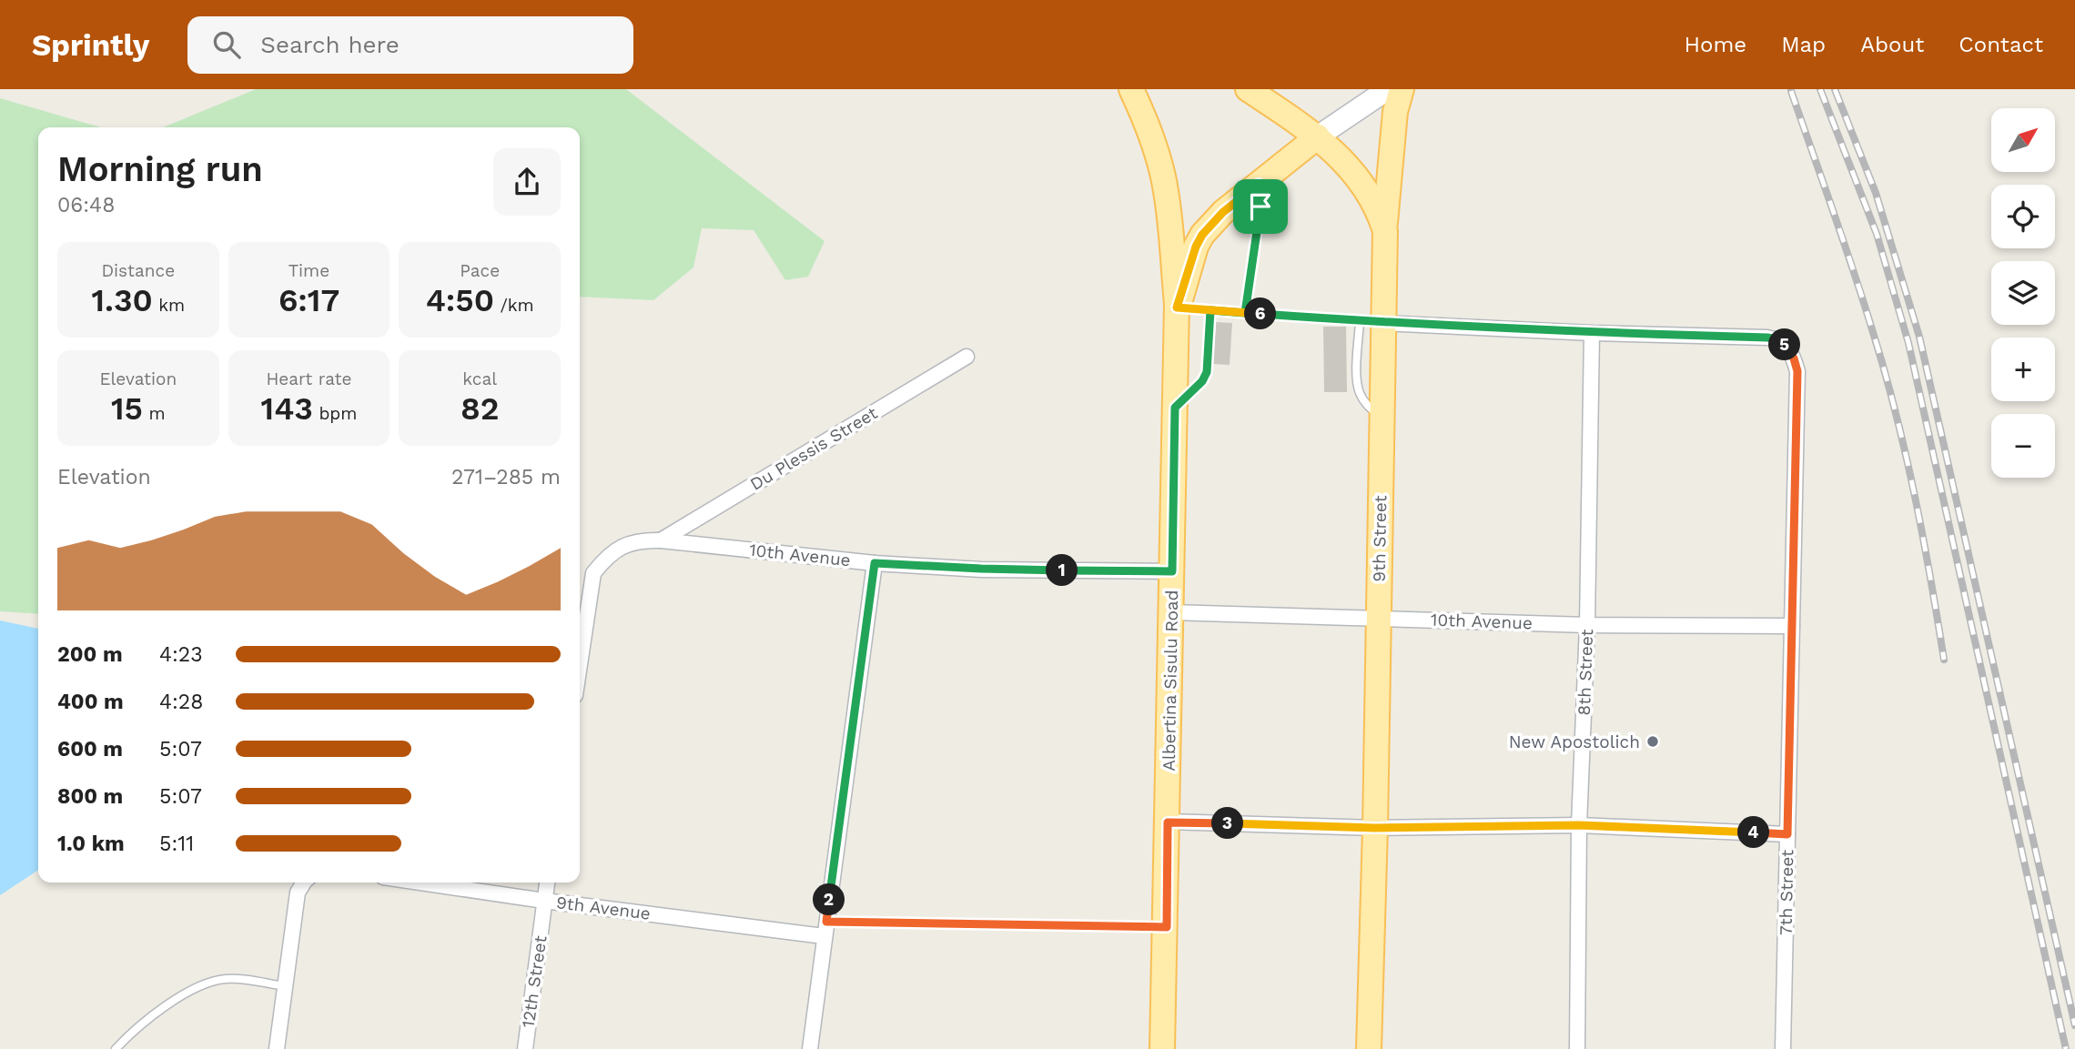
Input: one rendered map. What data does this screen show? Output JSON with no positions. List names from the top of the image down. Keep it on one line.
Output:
{"streets":{"main road":["9th Street","Albertina Sisulu Road"],"street":["Du Plessis Street","10th Avenue","8th Street","7th Street","9th Avenue","12th Street"]},"crossings":[["Du Plessis Street","10th Avenue"],["9th Street","10th Avenue"],["9th Street","7th Street"],["10th Avenue","8th Street"],["10th Avenue","Albertina Sisulu Road"],["10th Avenue","7th Street"],["8th Street","7th Street"],["9th Avenue","12th Street"]],"places":["New Apostolich"],"north":"top right","page":{"header":"Sprintly","search":"Search here","nav":["Home","Map","About","Contact"],"map_buttons":["+","−"],"heading":["Morning run","06:48"],"stats":[["Distance","1.30 km"],["Time","6:17"],["Pace","4:50 /km"],["Elevation","15 m"],["Heart rate","143 bpm"],["kcal","82"]],"pins":["6","5","1","3","4","2"],"chart":["Elevation","271–285 m"],"list":[{"name":"200 m","note":"4:23"},{"name":"400 m","note":"4:28"},{"name":"600 m","note":"5:07"},{"name":"800 m","note":"5:07"},{"name":"1.0 km","note":"5:11"}]}}
